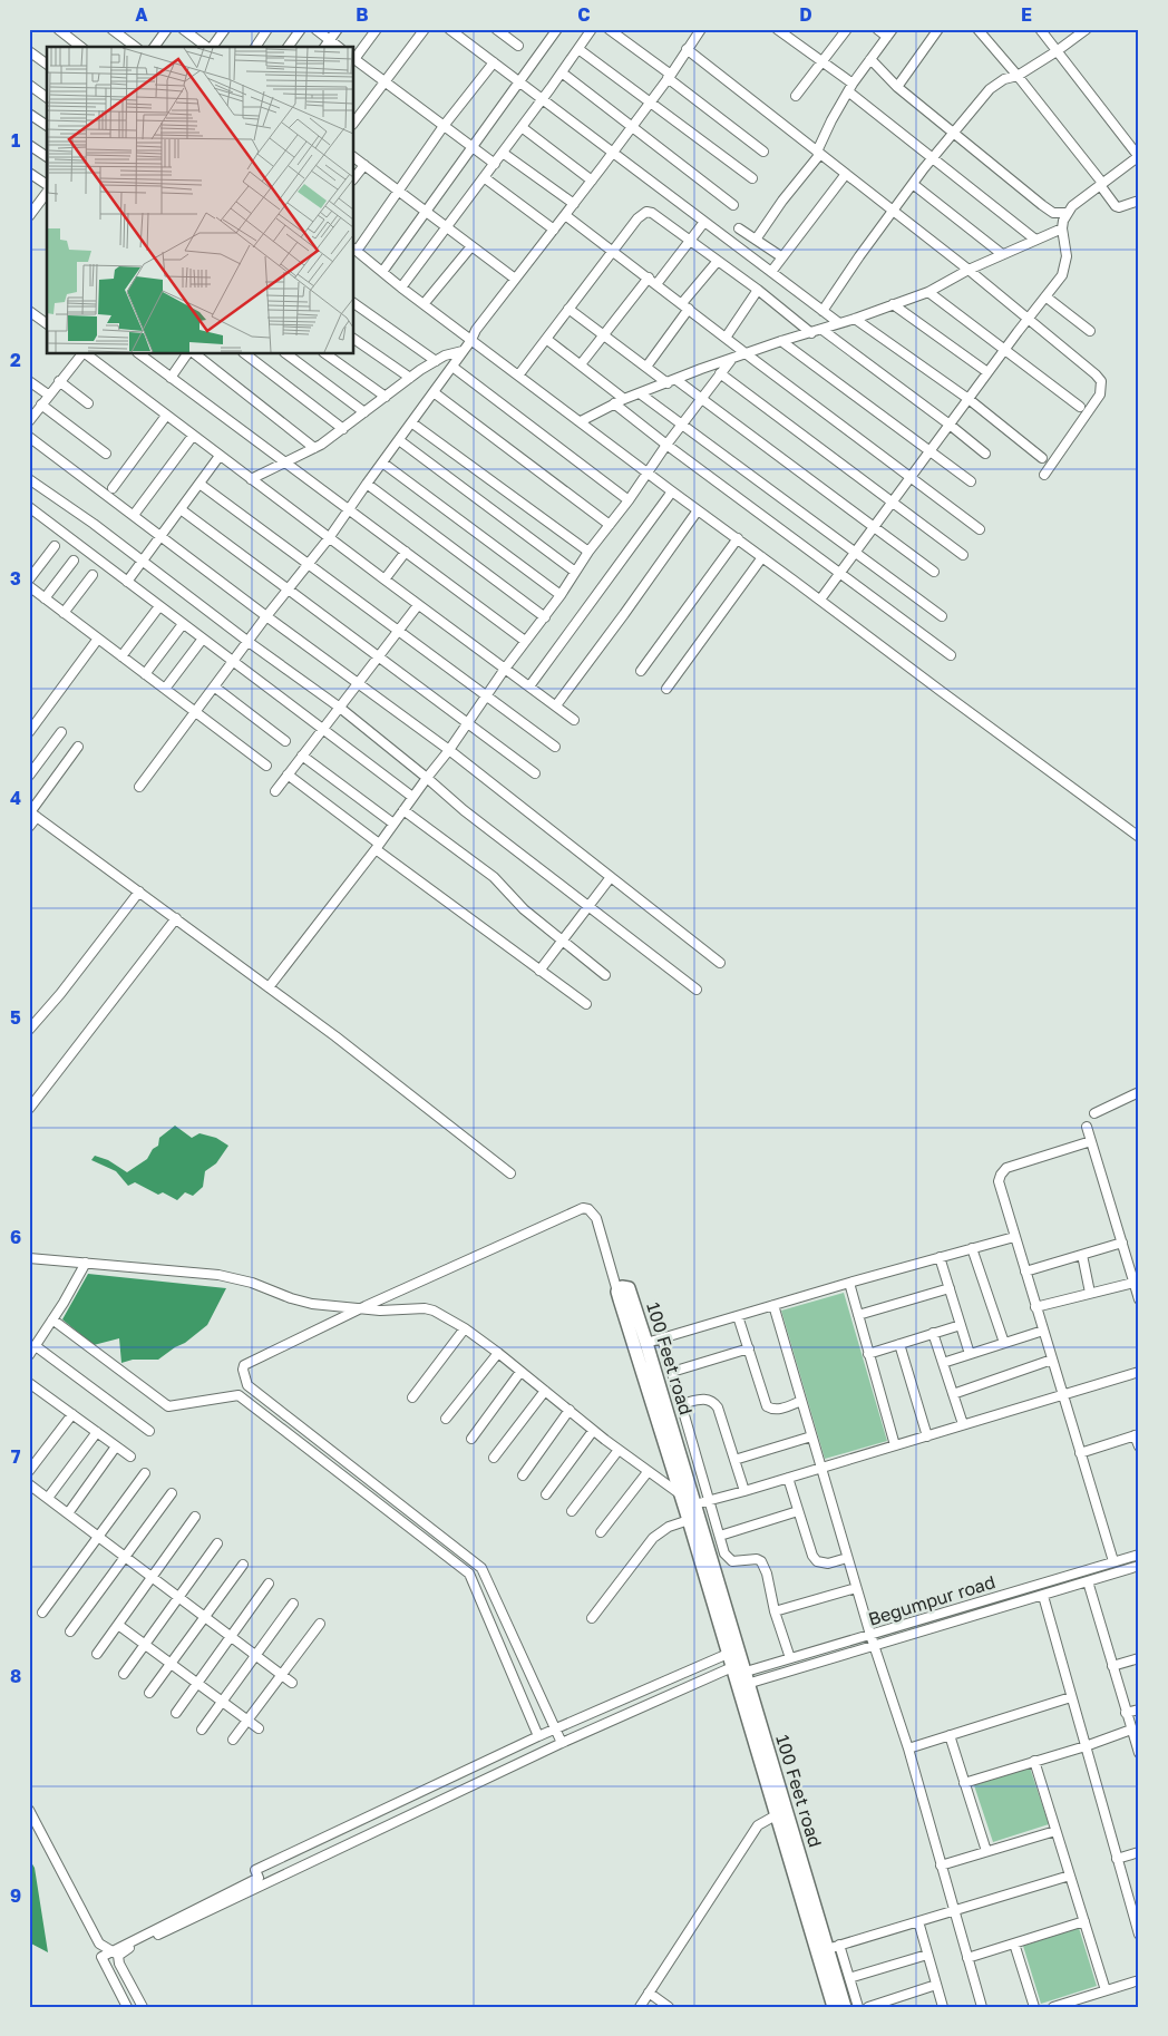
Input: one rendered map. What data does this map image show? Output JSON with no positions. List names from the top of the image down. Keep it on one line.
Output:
{"streets":{"street":["100 Feet road","Begumpur road"]},"crossings":[["100 Feet road","Begumpur road"]],"grid":{"columns":["A","B","C","D","E"],"rows":["1","2","3","4","5","6","7","8","9"]}}
